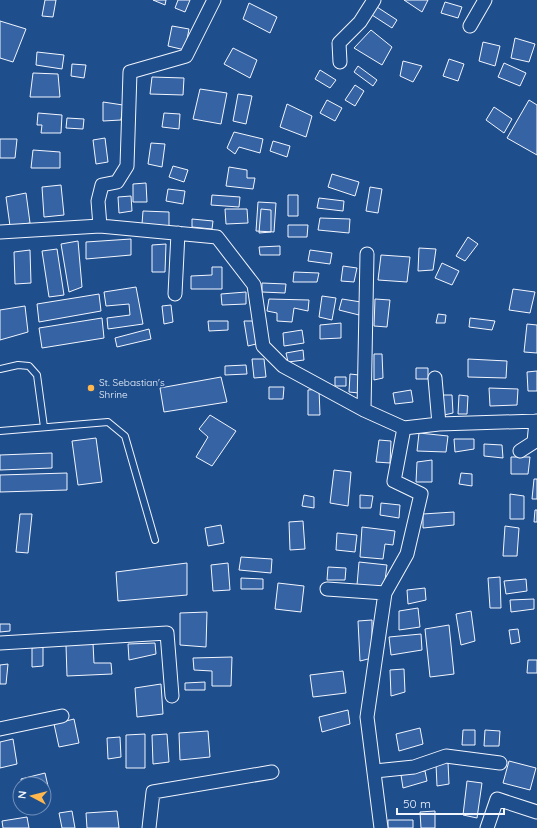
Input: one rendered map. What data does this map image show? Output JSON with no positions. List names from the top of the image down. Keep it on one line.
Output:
{"places":["St. Sebastian's Shrine"],"scale_bar":"50 m","north":"left"}
